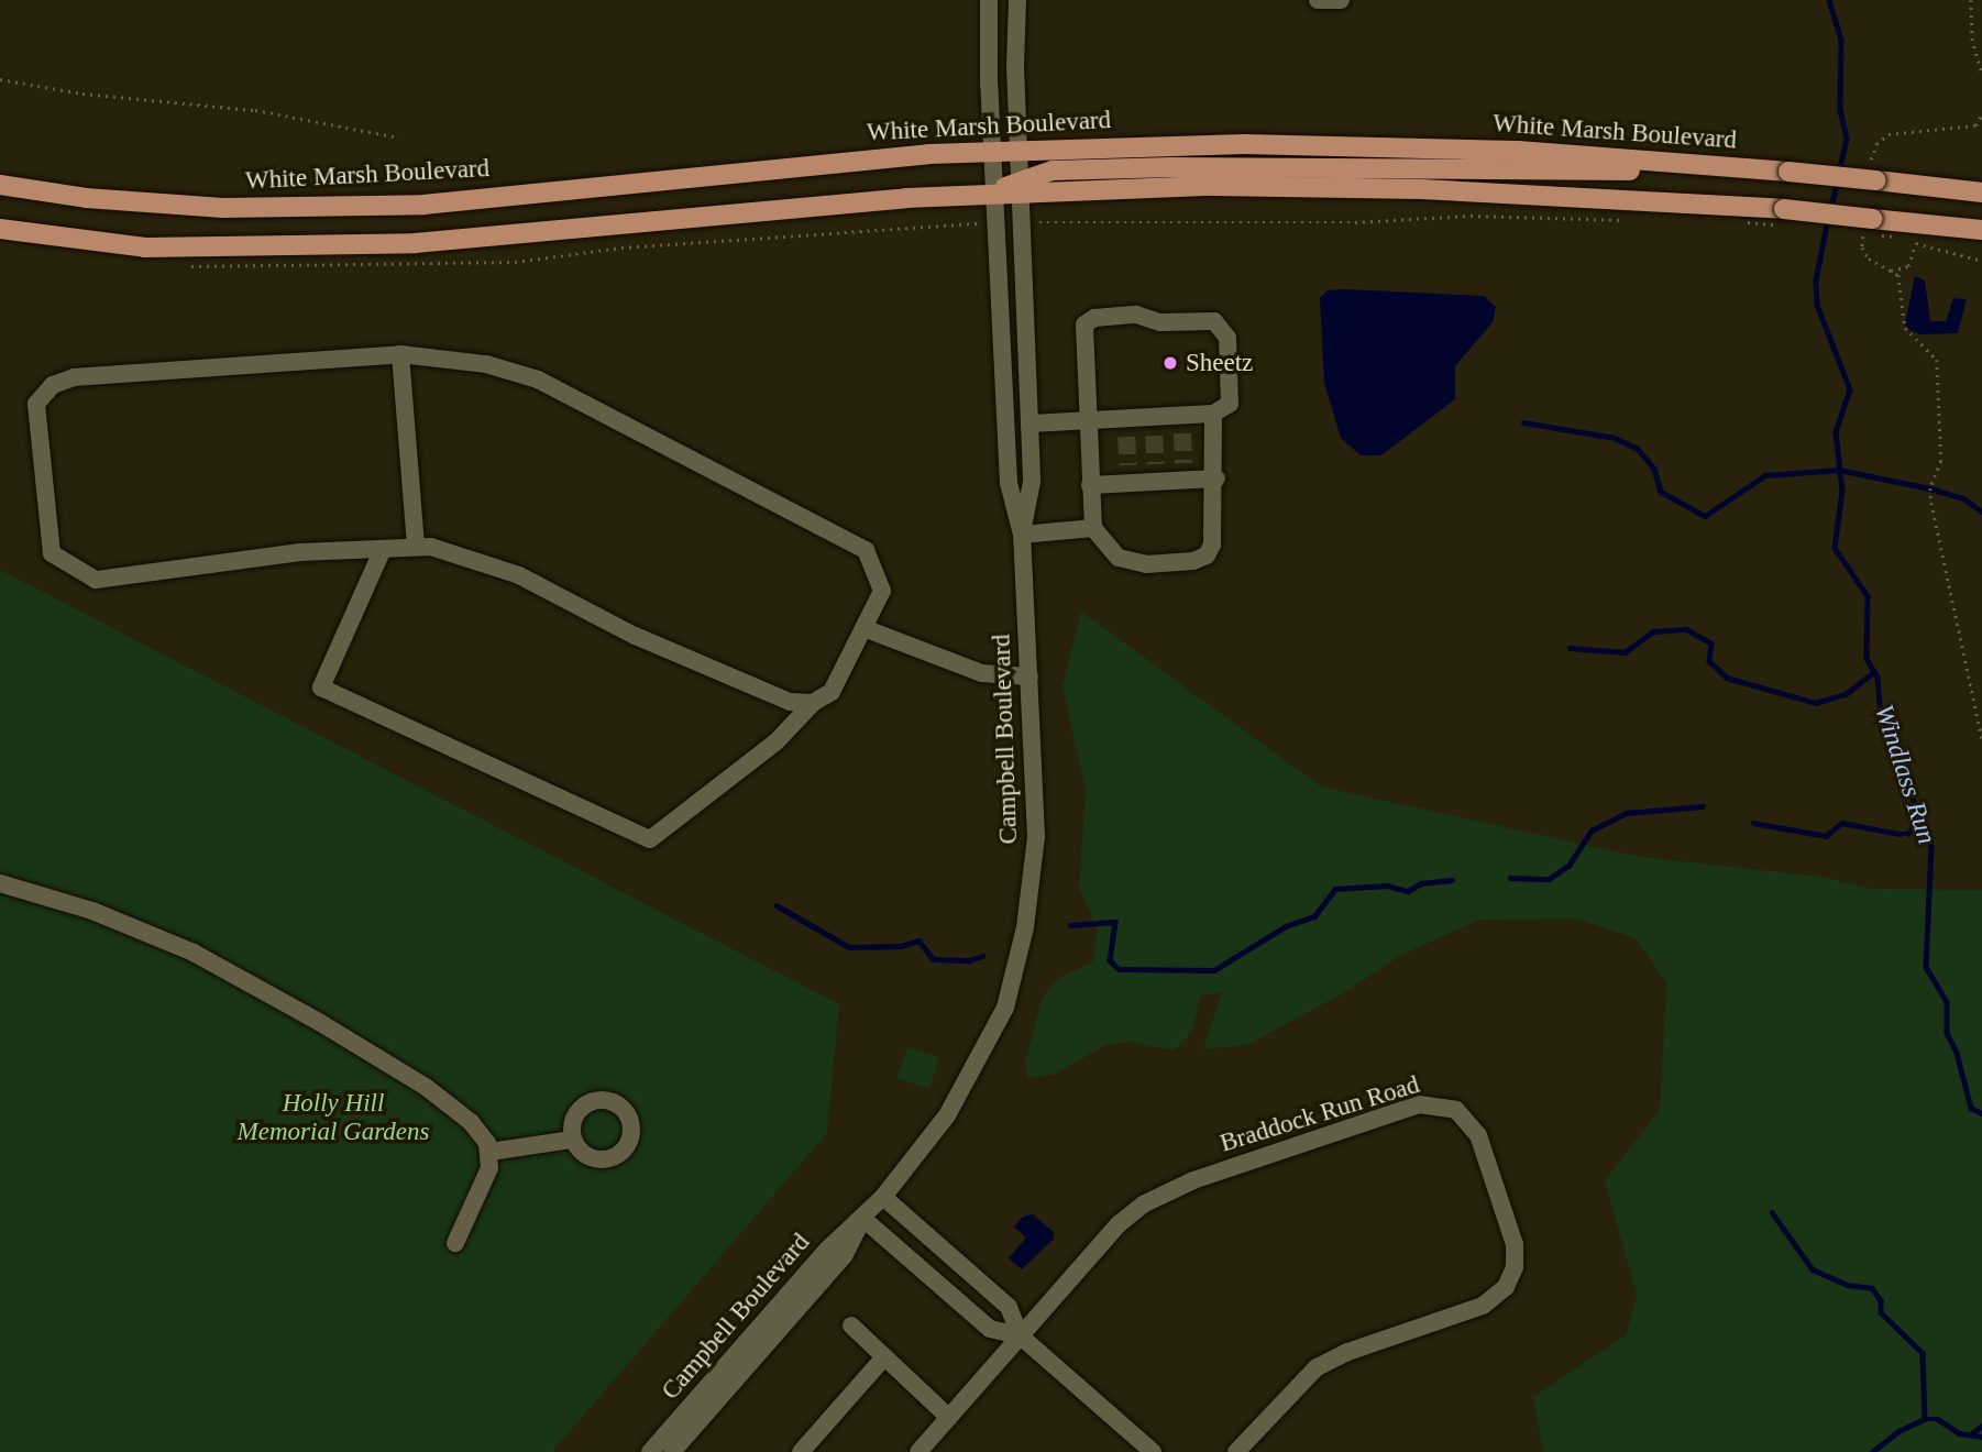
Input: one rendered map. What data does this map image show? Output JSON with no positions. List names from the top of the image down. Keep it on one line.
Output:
{"streets":{"main road":["White Marsh Boulevard"],"street":["Campbell Boulevard","Braddock Run Road"]},"crossings":[["White Marsh Boulevard","Campbell Boulevard"]],"water":["Windlass Run"],"parks":["Holly Hill Memorial Gardens"],"places":["Sheetz"]}
